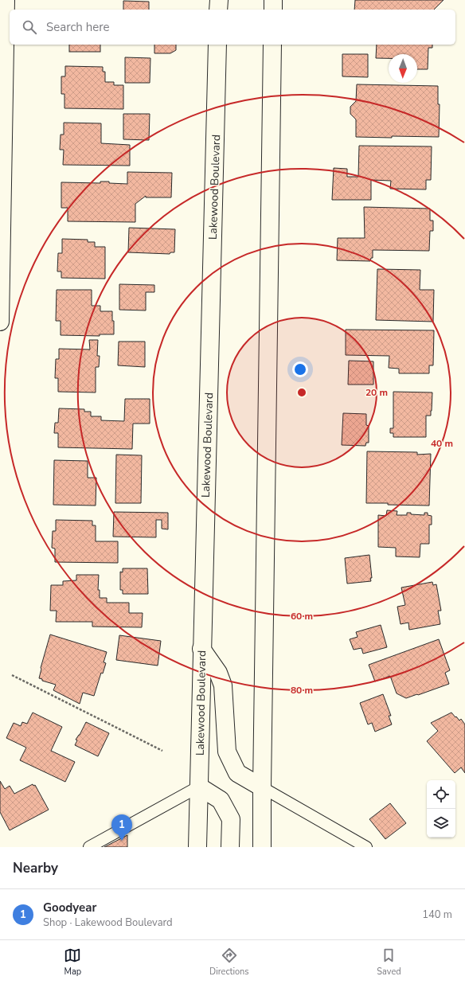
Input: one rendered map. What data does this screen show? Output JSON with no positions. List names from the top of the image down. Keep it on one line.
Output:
{"streets":{"main road":["Lakewood Boulevard"]},"north":"bottom","page":{"search":"Search here","pins":"1","heading":"Nearby","list":[{"mark":"1","name":"Goodyear","note":"Shop · Lakewood Boulevard","value":"140 m"}],"nav":["Map","Directions","Saved"]},"rings":["20 m","40 m","60 m","80 m"]}
